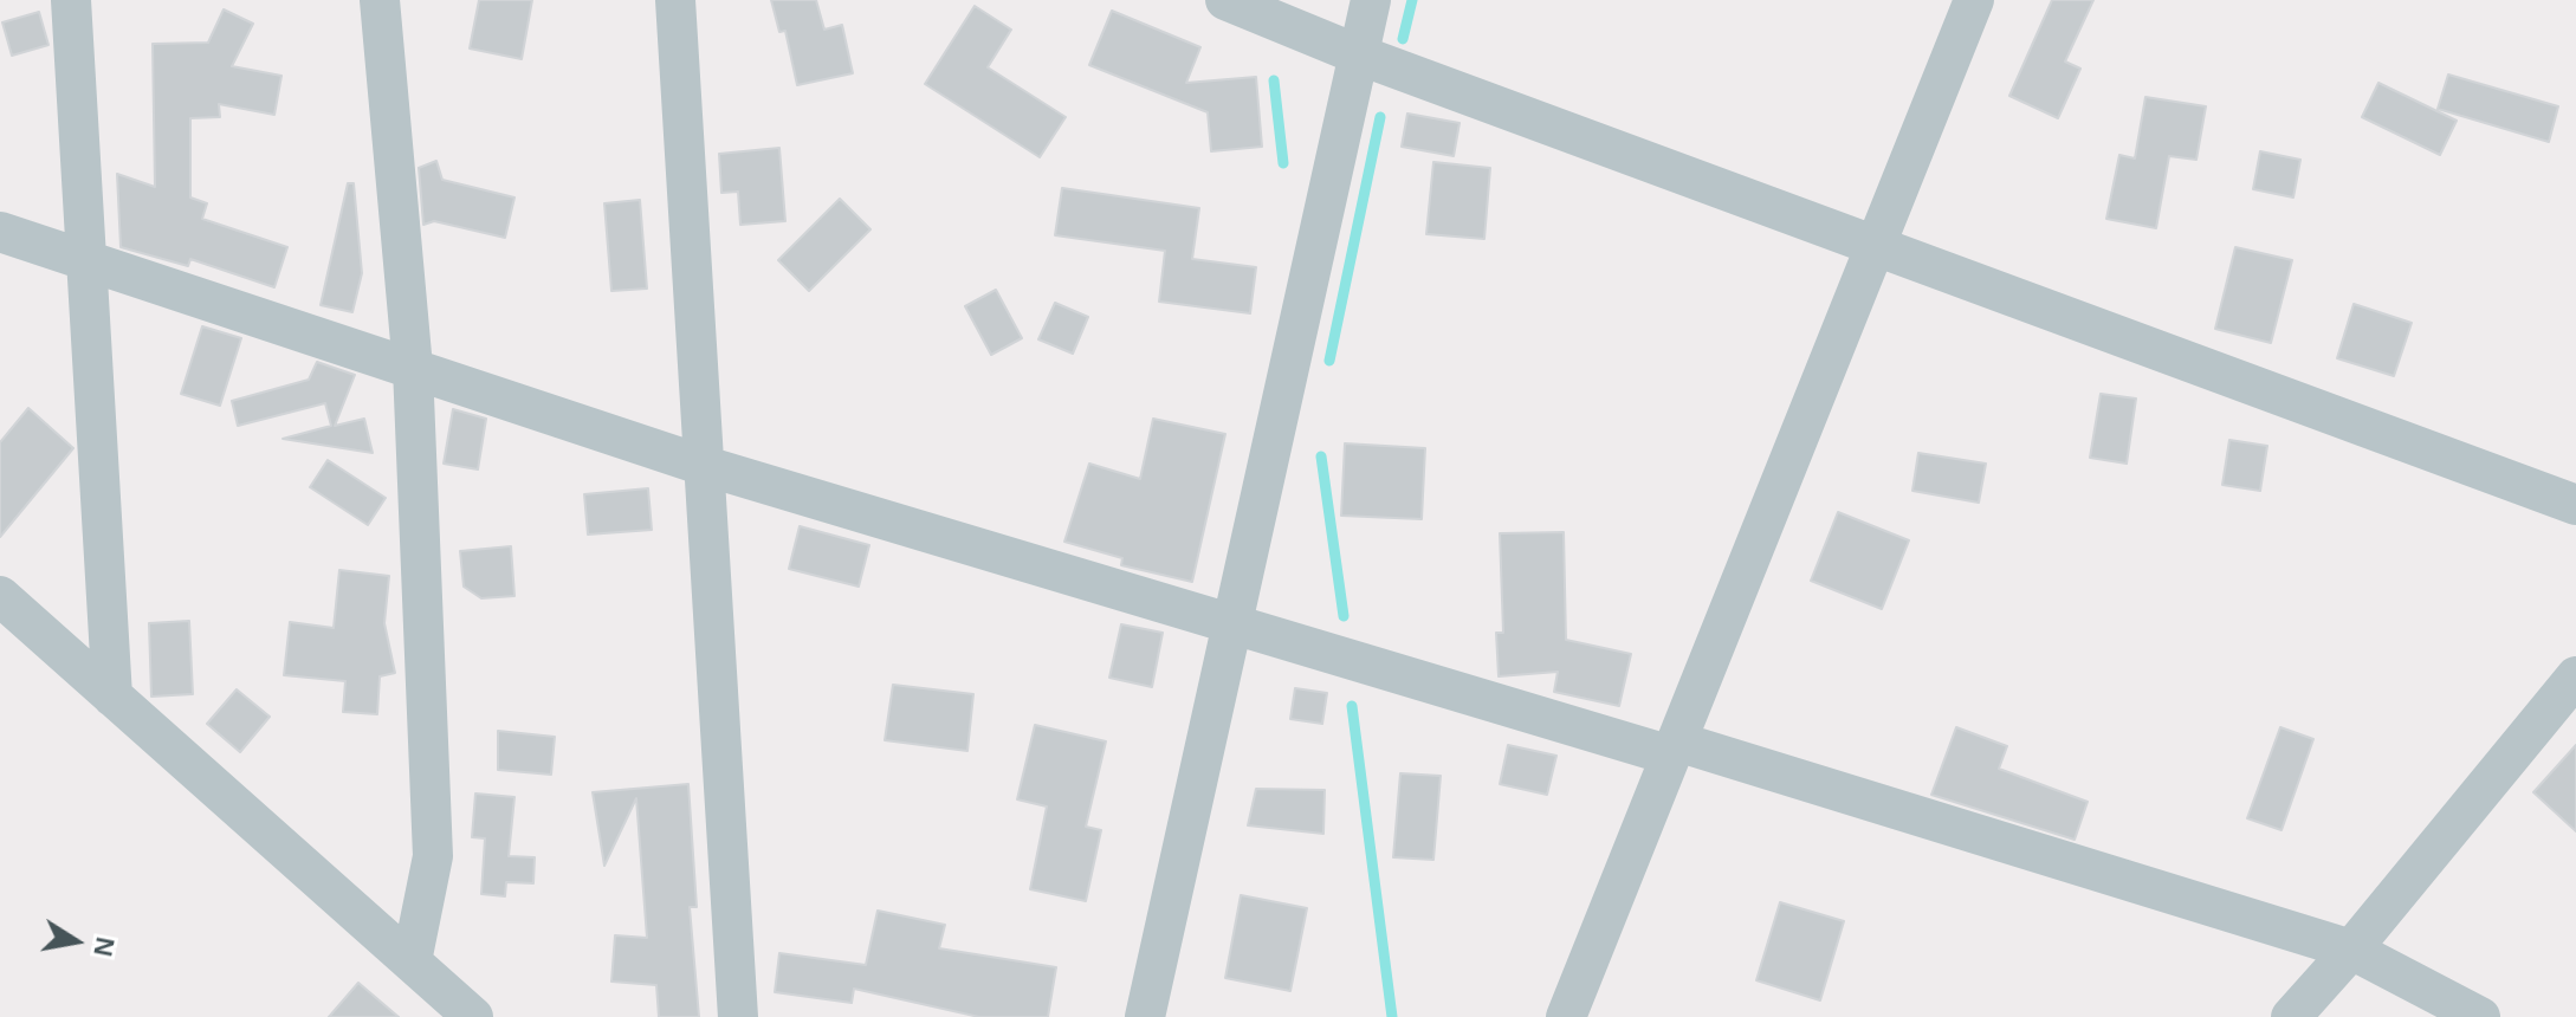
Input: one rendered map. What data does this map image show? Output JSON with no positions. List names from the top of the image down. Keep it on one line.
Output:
{"north":"right"}
